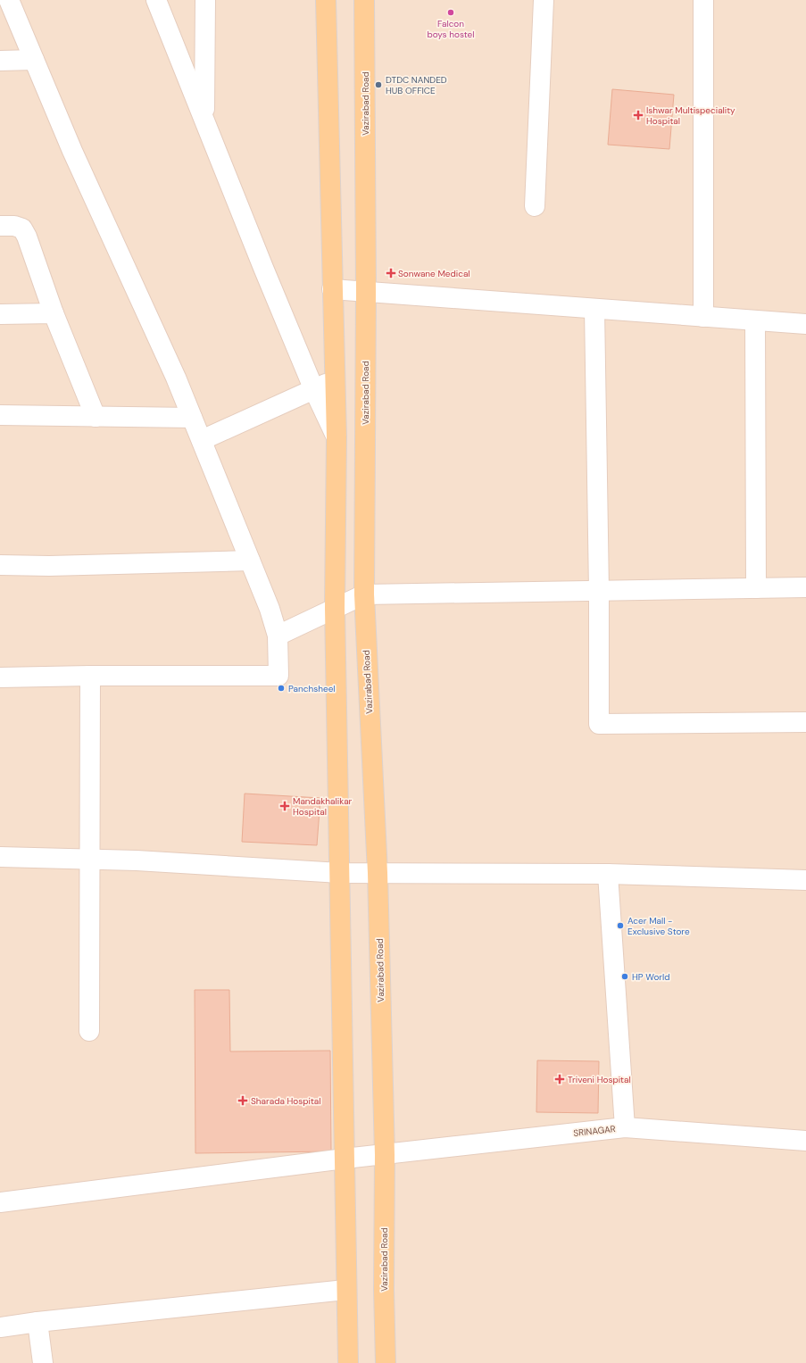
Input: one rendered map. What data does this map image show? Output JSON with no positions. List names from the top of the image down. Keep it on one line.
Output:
{"streets":{"main road":["Vazirabad Road"],"street":["SRINAGAR"]},"crossings":[["Vazirabad Road","SRINAGAR"]],"places":{"other":["Falcon boys hostel","DTDC NANDED HUB OFFICE","Panchsheel","Acer Mall - Exclusive Store","HP World"],"health":["Ishwar Multispeciality Hospital","Sonwane Medical","Mandakhalikar Hospital","Triveni Hospital","Sharada Hospital"]}}
